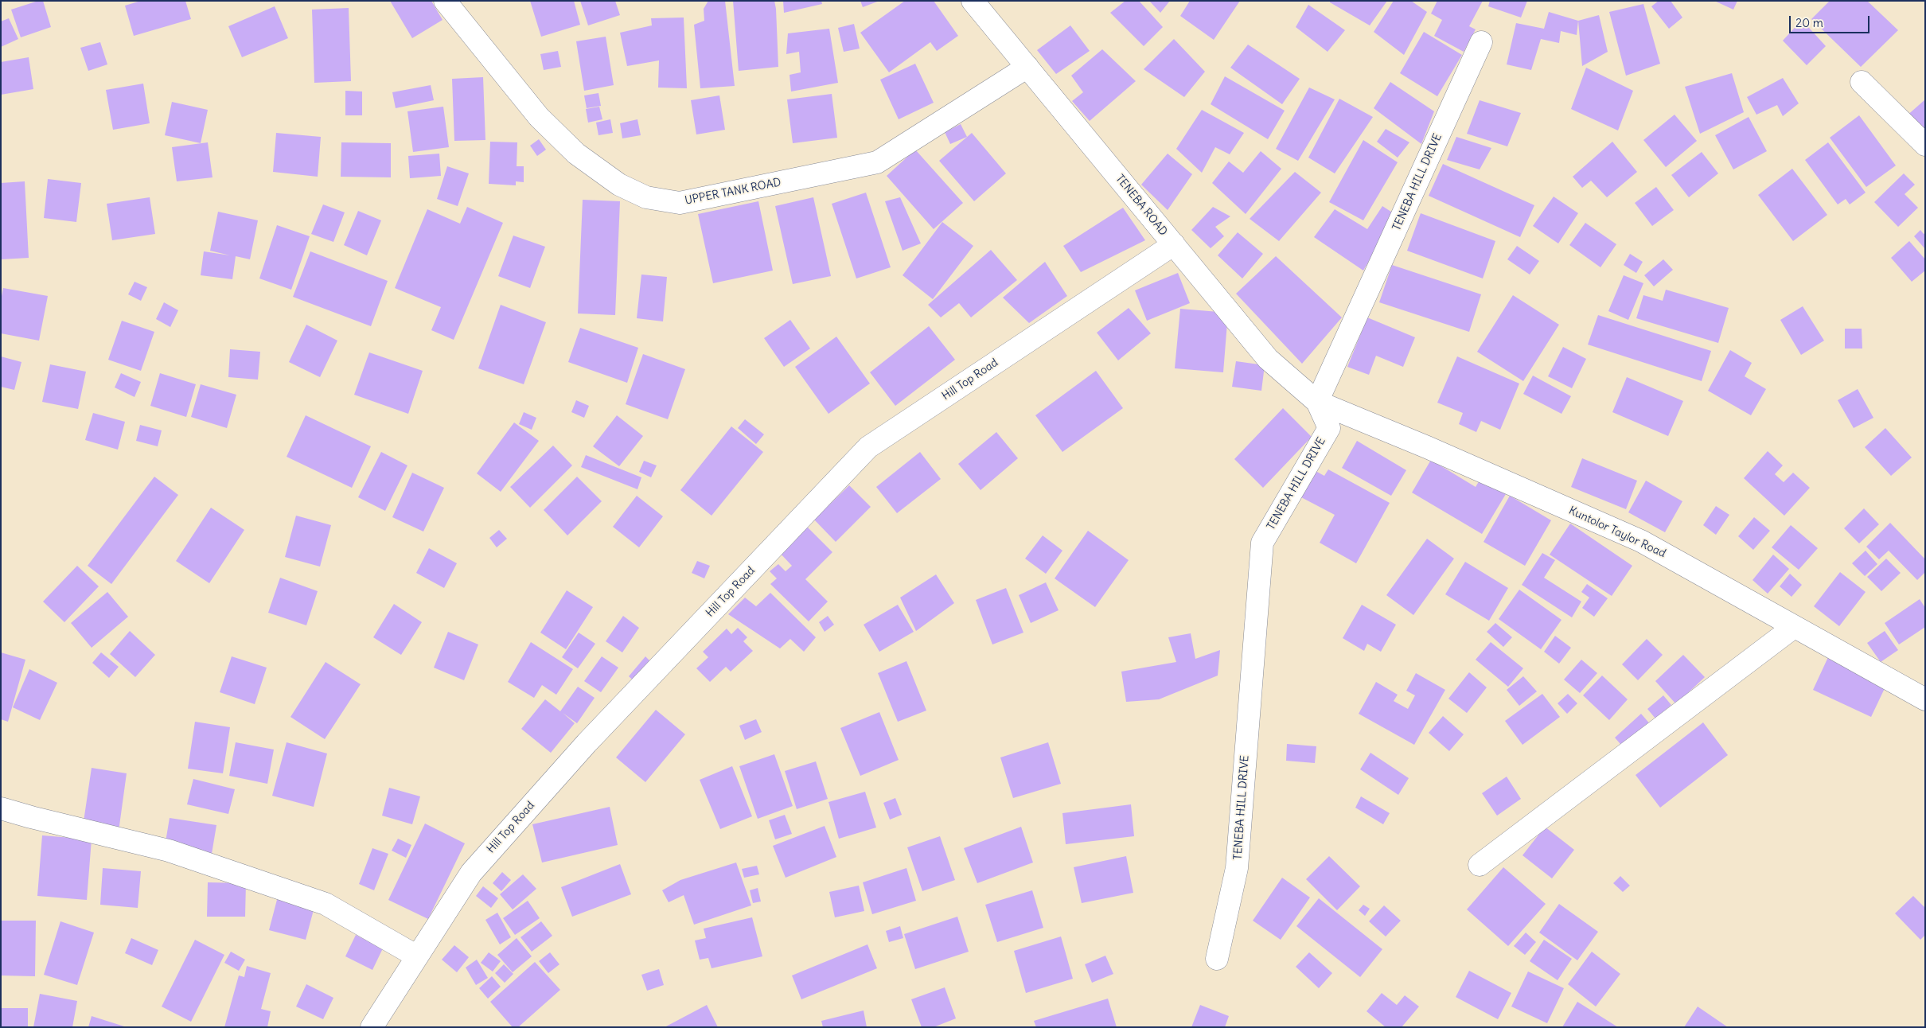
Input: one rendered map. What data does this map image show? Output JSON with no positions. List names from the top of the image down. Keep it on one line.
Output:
{"streets":{"street":["TENEBA HILL DRIVE","UPPER TANK ROAD","TENEBA ROAD","Hill Top Road","Kuntolor Taylor Road"]},"crossings":[["TENEBA HILL DRIVE","TENEBA ROAD"],["TENEBA HILL DRIVE","Kuntolor Taylor Road"],["UPPER TANK ROAD","TENEBA ROAD"],["TENEBA ROAD","Hill Top Road"],["TENEBA ROAD","Kuntolor Taylor Road"]],"scale_bar":"20 m"}
